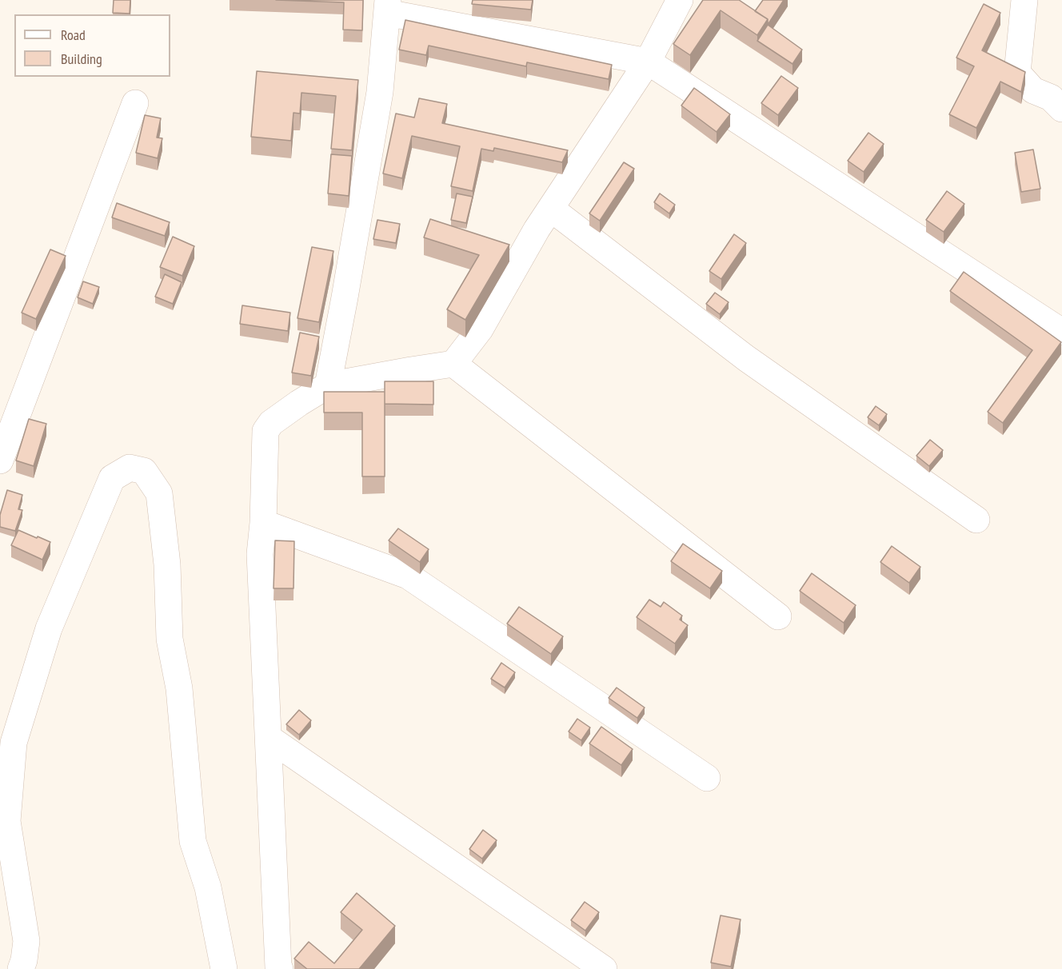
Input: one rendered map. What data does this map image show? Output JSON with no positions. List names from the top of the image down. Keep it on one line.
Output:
{"legend":["Road","Building"]}
